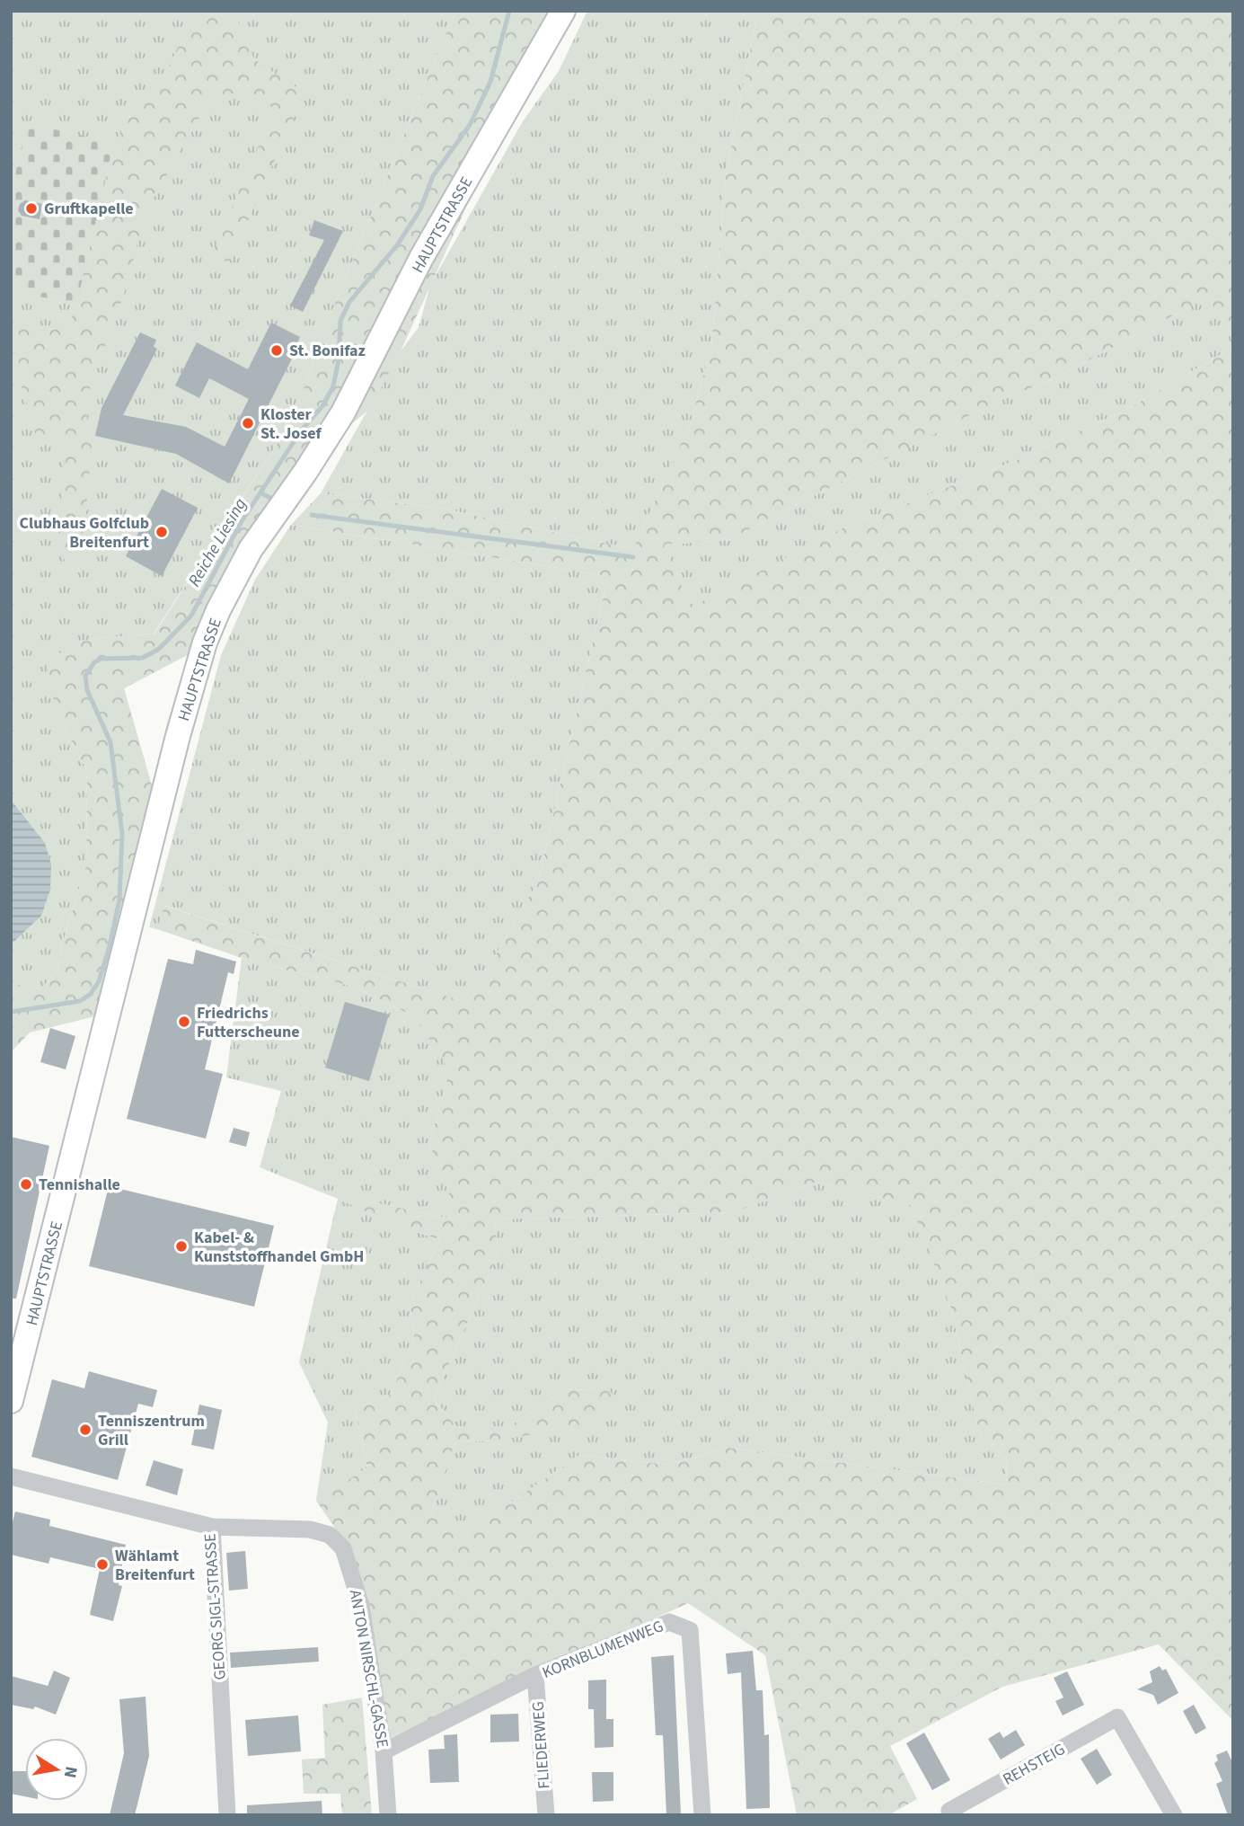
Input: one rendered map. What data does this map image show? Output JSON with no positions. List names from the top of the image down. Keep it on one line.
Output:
{"streets":{"main road":["HAUPTSTRASSE"],"street":["GEORG SIGL-STRASSE","KORNBLUMENWEG","ANTON NIRSCHL-GASSE","FLIEDERWEG","REHSTEIG"]},"crossings":[["GEORG SIGL-STRASSE","ANTON NIRSCHL-GASSE"],["KORNBLUMENWEG","ANTON NIRSCHL-GASSE"],["KORNBLUMENWEG","FLIEDERWEG"]],"water":["Reiche Liesing"],"places":["Gruftkapelle","St. Bonifaz","Kloster St. Josef","Clubhaus Golfclub Breitenfurt","Friedrichs Futterscheune","Tennishalle","Kabel- & Kunststoffhandel GmbH","Tenniszentrum Grill","Wählamt Breitenfurt"],"north":"right"}
